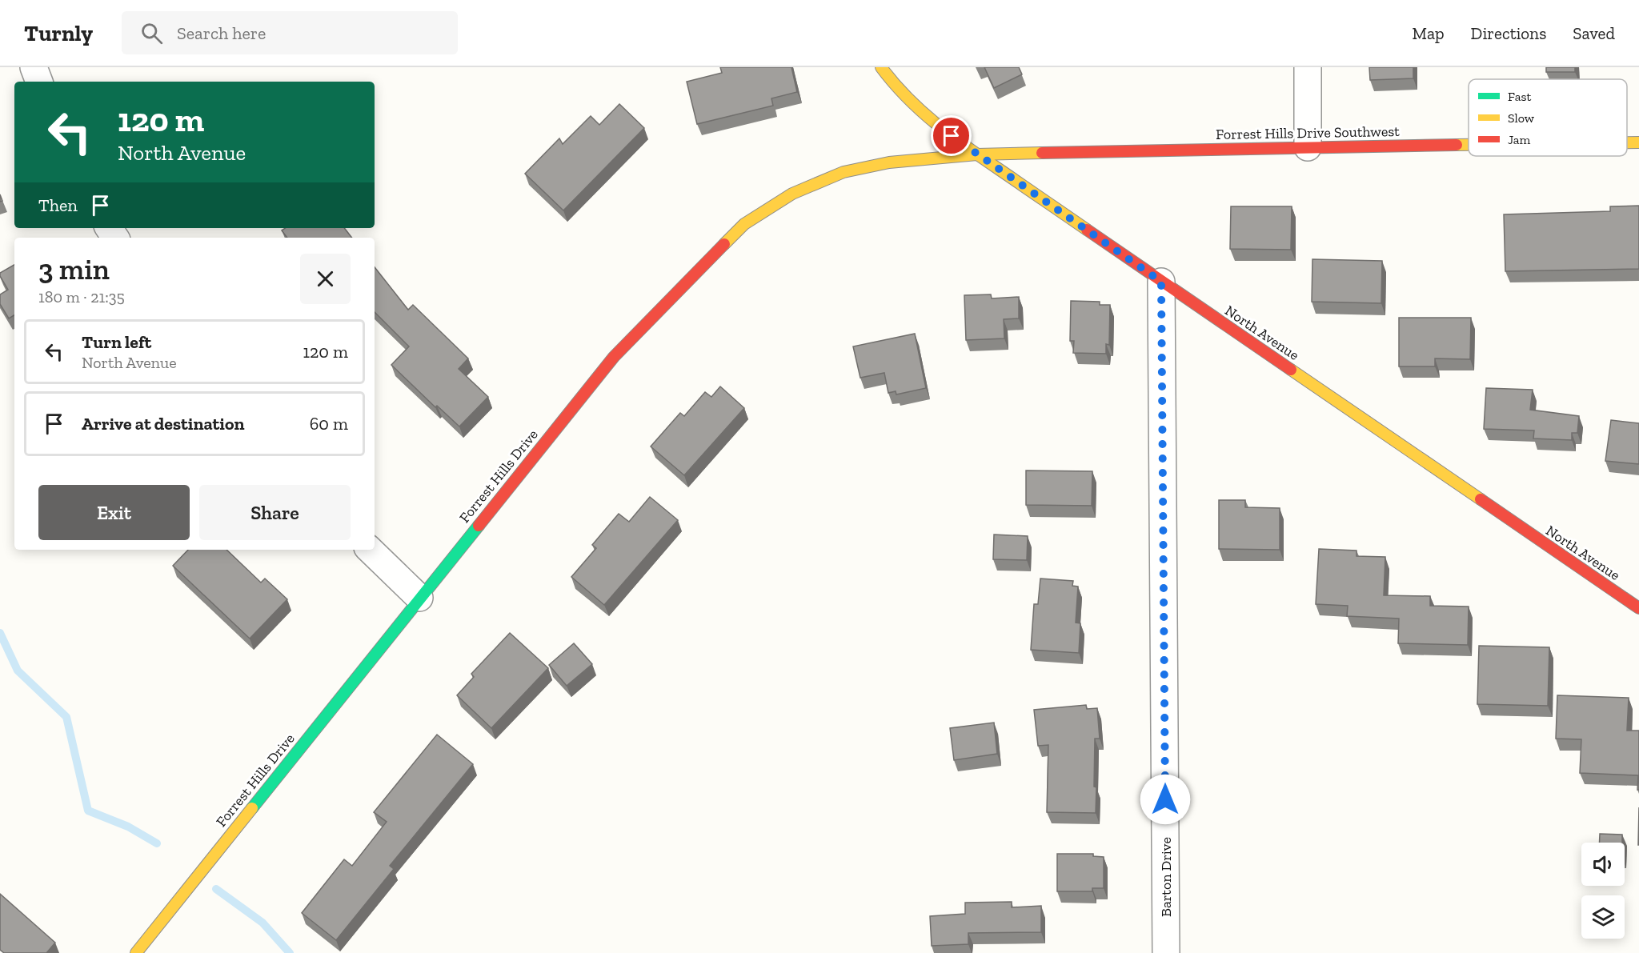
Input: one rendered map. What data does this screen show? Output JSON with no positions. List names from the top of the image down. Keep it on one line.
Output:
{"streets":{"street":["Forrest Hills Drive Southwest","North Avenue","Forrest Hills Drive","Barton Drive"]},"crossings":[["Forrest Hills Drive Southwest","North Avenue"],["Forrest Hills Drive Southwest","Forrest Hills Drive"],["North Avenue","Forrest Hills Drive"],["North Avenue","Barton Drive"]],"legend":["Fast","Slow","Jam"],"page":{"header":"Turnly","search":"Search here","nav":["Map","Directions","Saved"],"turn":["120 m","North Avenue"],"then":"Then","heading":["3 min","180 m · 21:35"],"list":[{"name":"Turn left","note":"North Avenue","value":"120 m"},{"name":"Arrive at destination","value":"60 m"}],"buttons":["Exit","Share"]}}
